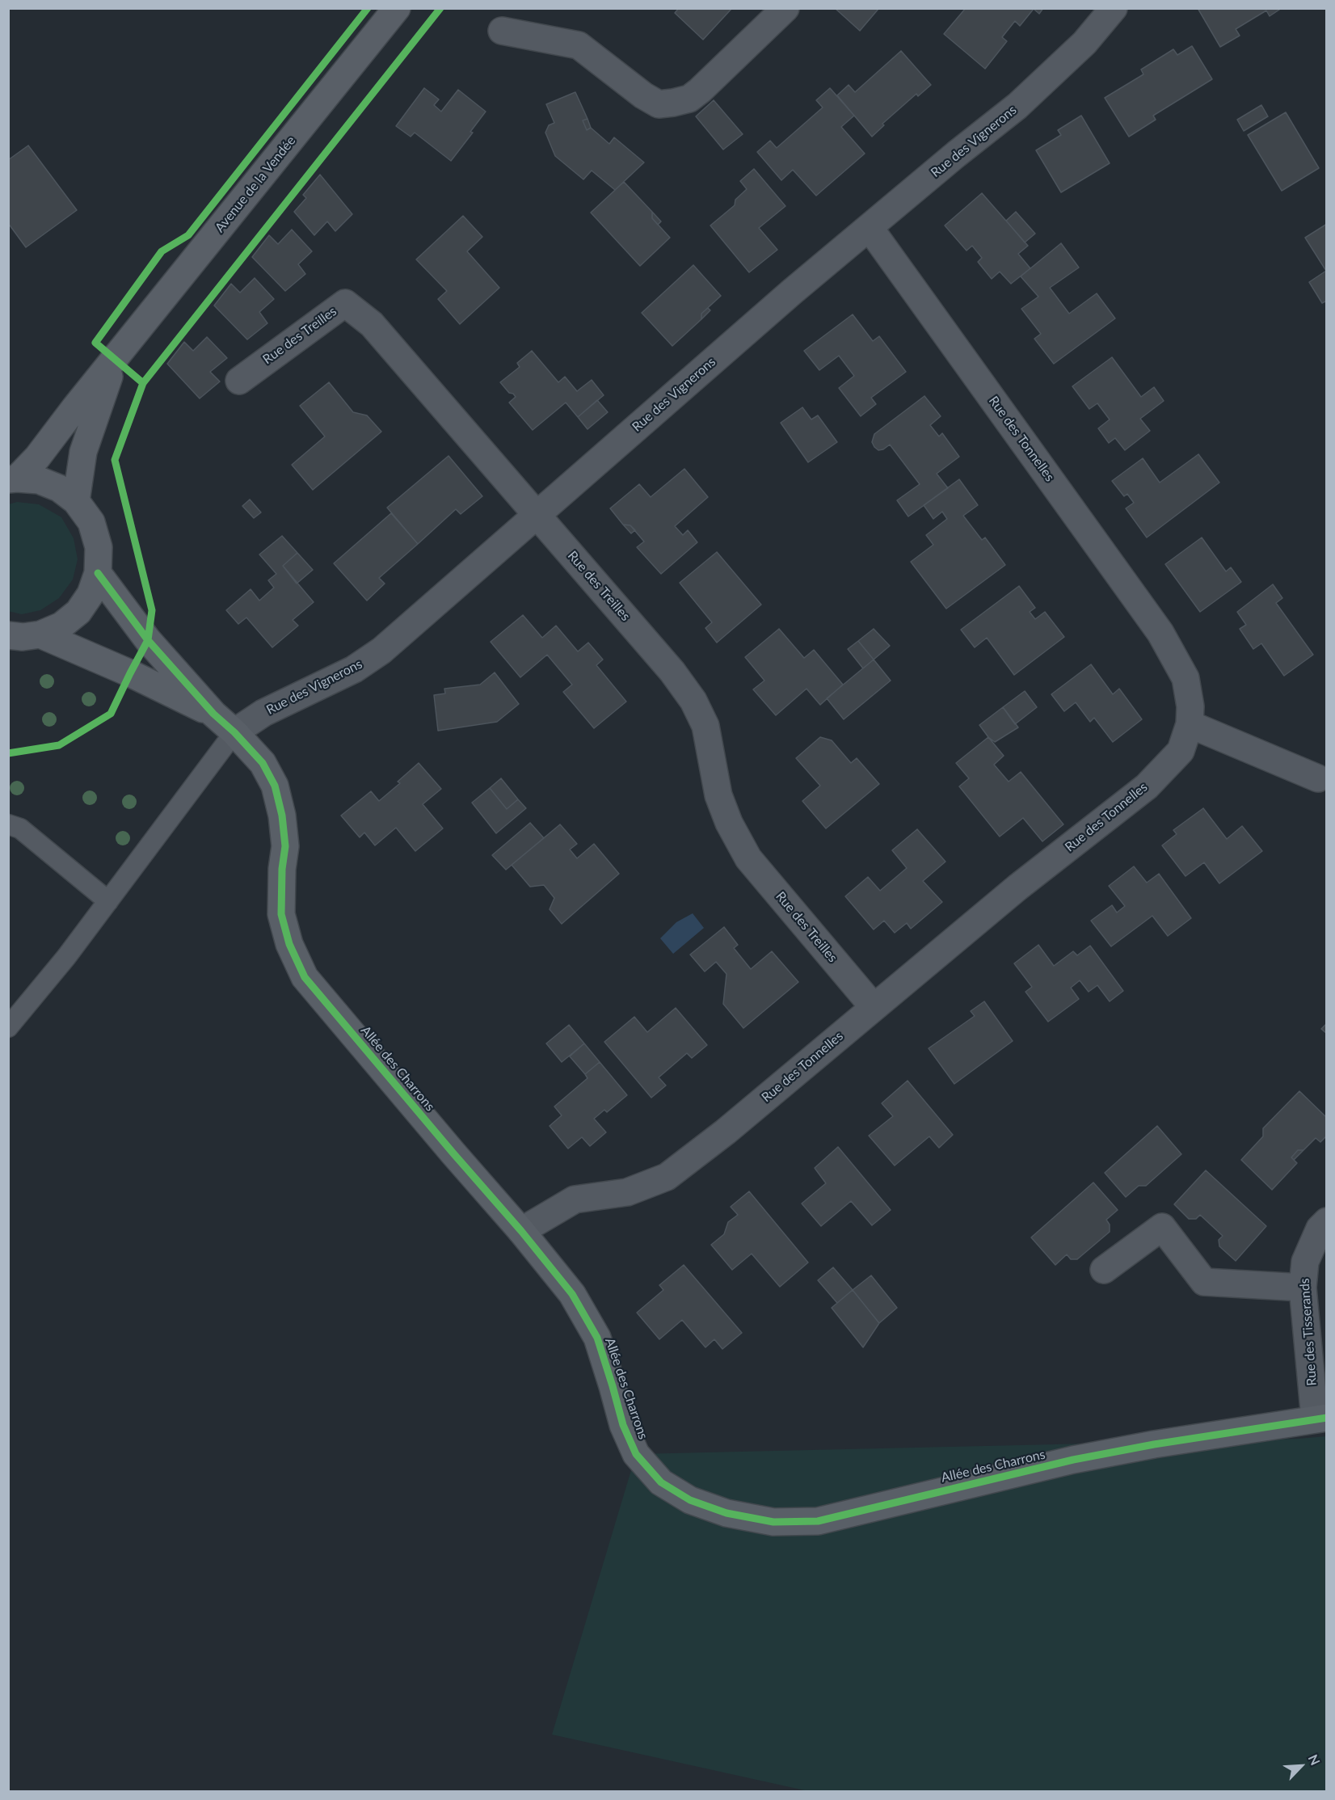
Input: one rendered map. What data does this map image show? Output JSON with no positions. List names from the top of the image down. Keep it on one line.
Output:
{"streets":{"street":["Rue des Vignerons","Avenue de la Vendée","Rue des Treilles","Rue des Tonnelles","Allée des Charrons","Rue des Tisserands"]},"crossings":[["Rue des Vignerons","Rue des Treilles"],["Rue des Vignerons","Rue des Tonnelles"],["Rue des Vignerons","Allée des Charrons"],["Rue des Treilles","Rue des Tonnelles"],["Rue des Tonnelles","Allée des Charrons"],["Allée des Charrons","Rue des Tisserands"]],"north":"top right"}
